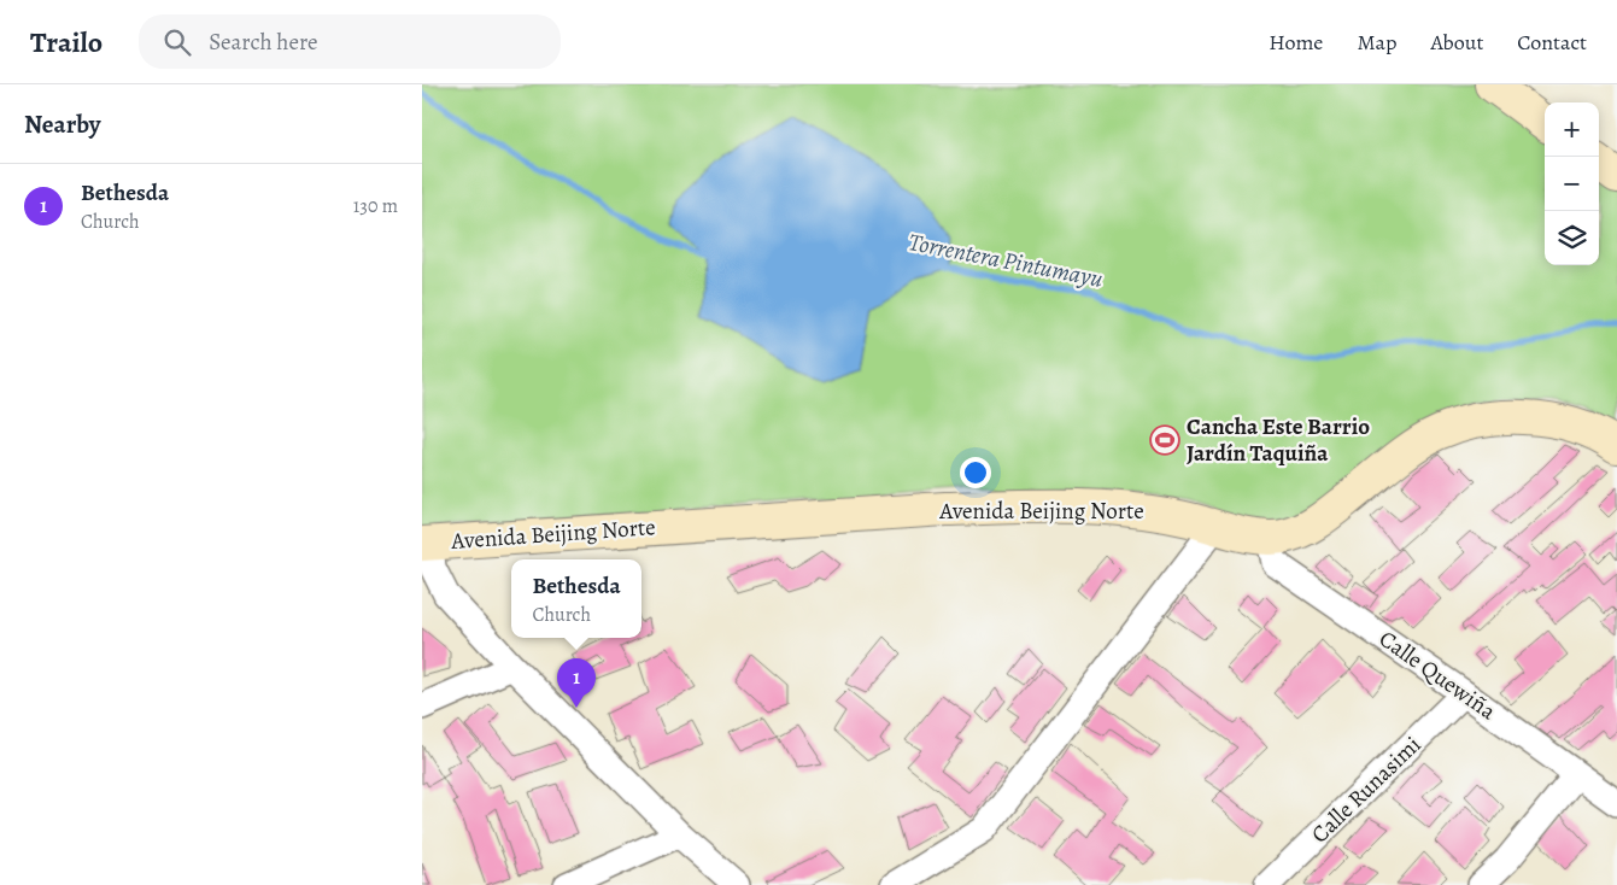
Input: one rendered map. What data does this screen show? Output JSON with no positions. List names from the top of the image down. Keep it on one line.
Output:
{"streets":{"street":["Avenida Beijing Norte","Calle Quewiña","Calle Runasimi"]},"crossings":[["Avenida Beijing Norte","Calle Quewiña"],["Calle Quewiña","Calle Runasimi"]],"water":["Torrentera Pintumayu"],"places":{"sports":["Cancha Este Barrio Jardín Taquiña"]},"page":{"header":"Trailo","search":"Search here","nav":["Home","Map","About","Contact"],"heading":"Nearby","map_buttons":["+","−"],"list":[{"mark":"1","name":"Bethesda","note":"Church","value":"130 m"}],"popup":["Bethesda","Church"],"pins":"1"}}
